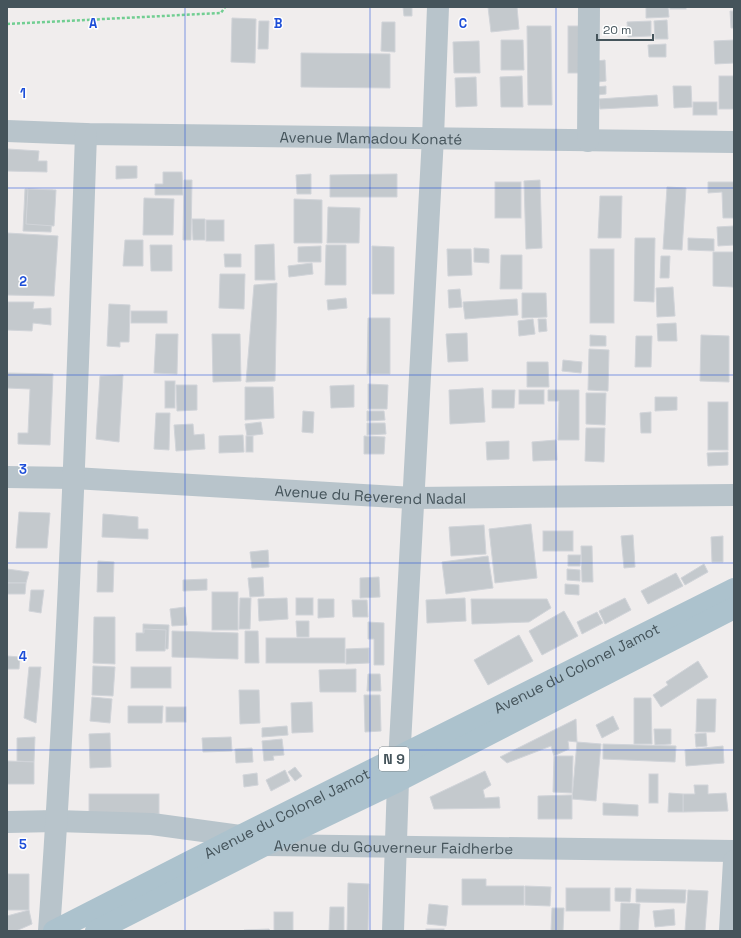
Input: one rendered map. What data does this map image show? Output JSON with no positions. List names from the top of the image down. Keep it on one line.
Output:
{"streets":{"main road":["Avenue du Colonel Jamot","N 9"],"street":["Avenue Mamadou Konaté","Avenue du Reverend Nadal","Avenue du Gouverneur Faidherbe"]},"crossings":[["Avenue du Colonel Jamot","Avenue du Gouverneur Faidherbe"]],"scale_bar":"20 m","grid":{"columns":["A","B","C"],"rows":["1","2","3","4","5"]}}
